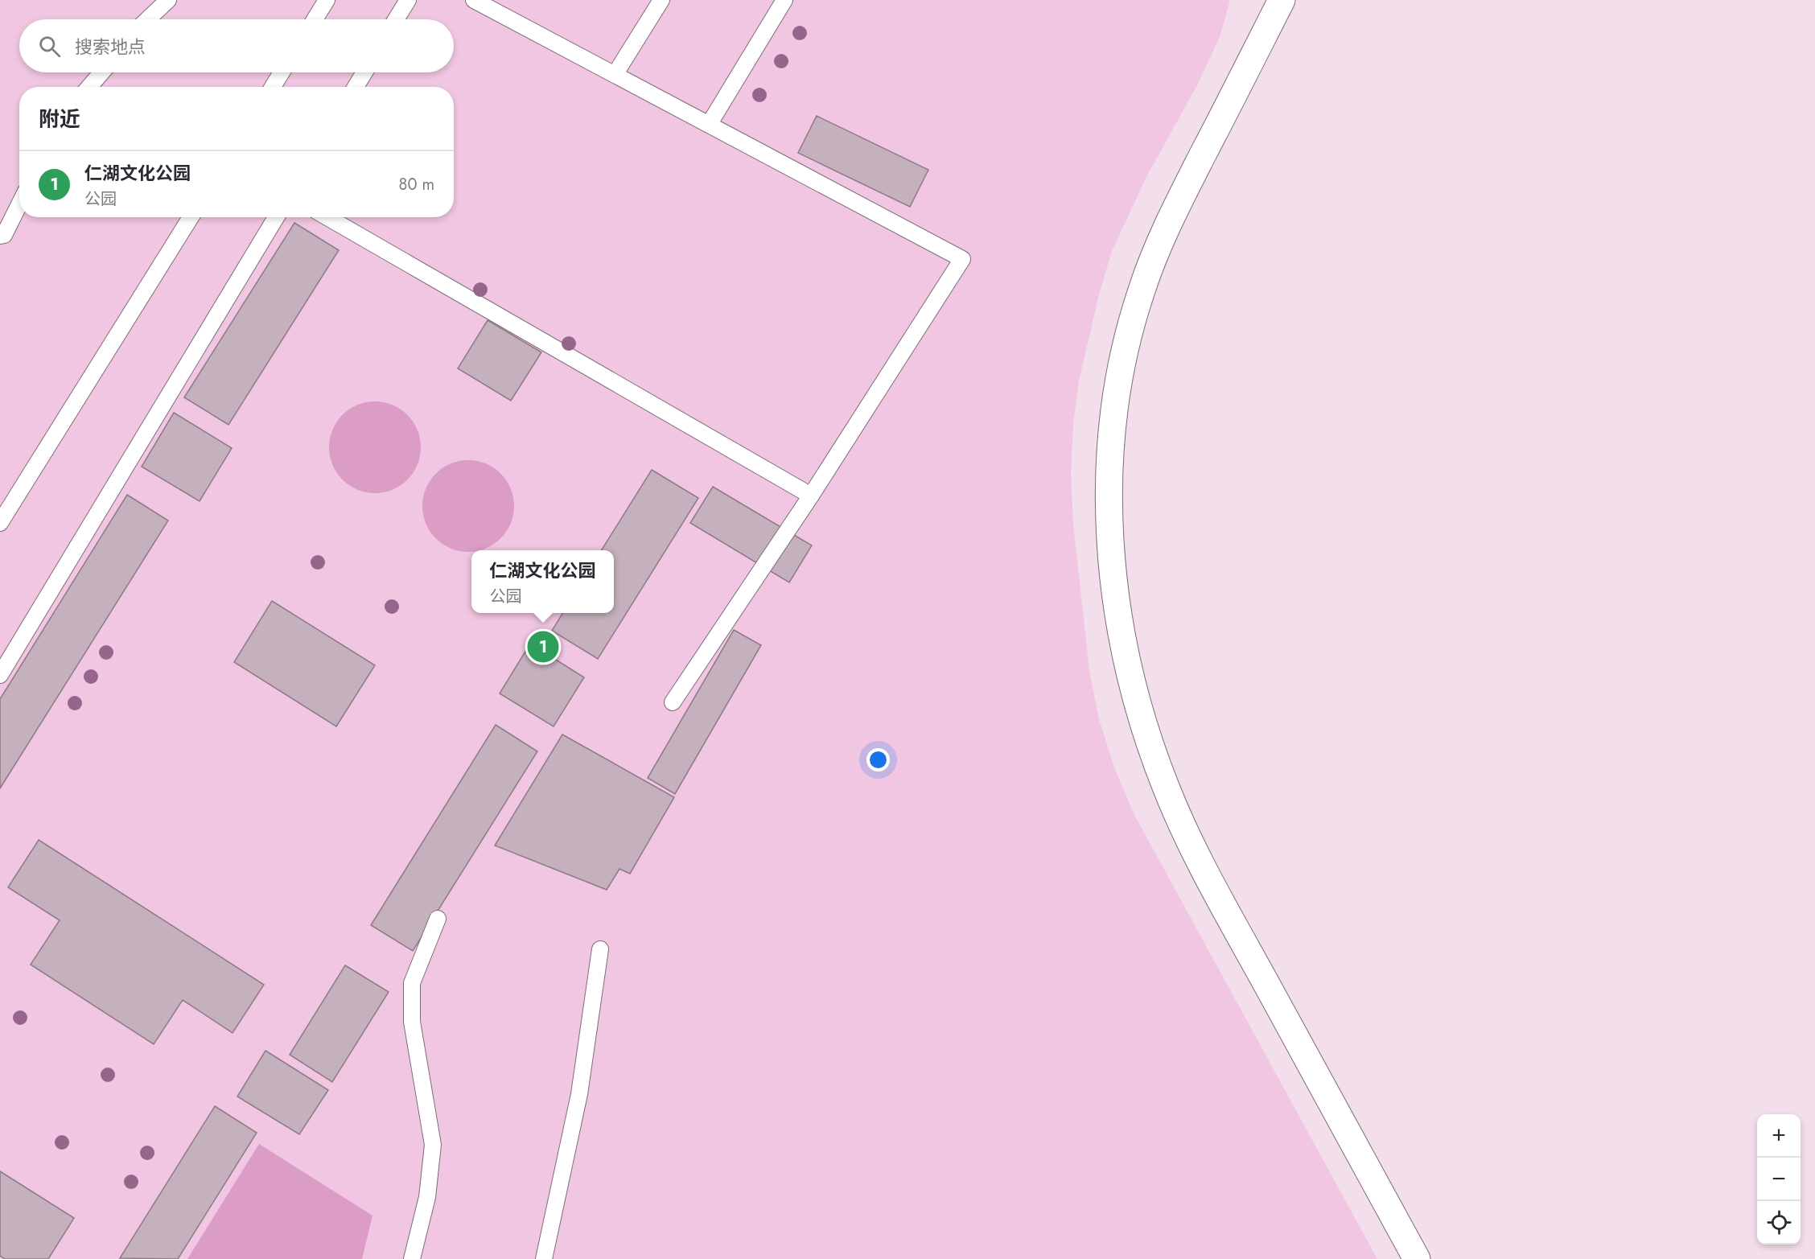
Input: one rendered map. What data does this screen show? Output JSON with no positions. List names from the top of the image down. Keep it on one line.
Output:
{"page":{"search":"搜索地点","heading":"附近","list":[{"mark":"1","name":"仁湖文化公园","note":"公园","value":"80 m"}],"popup":["仁湖文化公园","公园"],"pins":"1","map_buttons":["+","−"]}}
